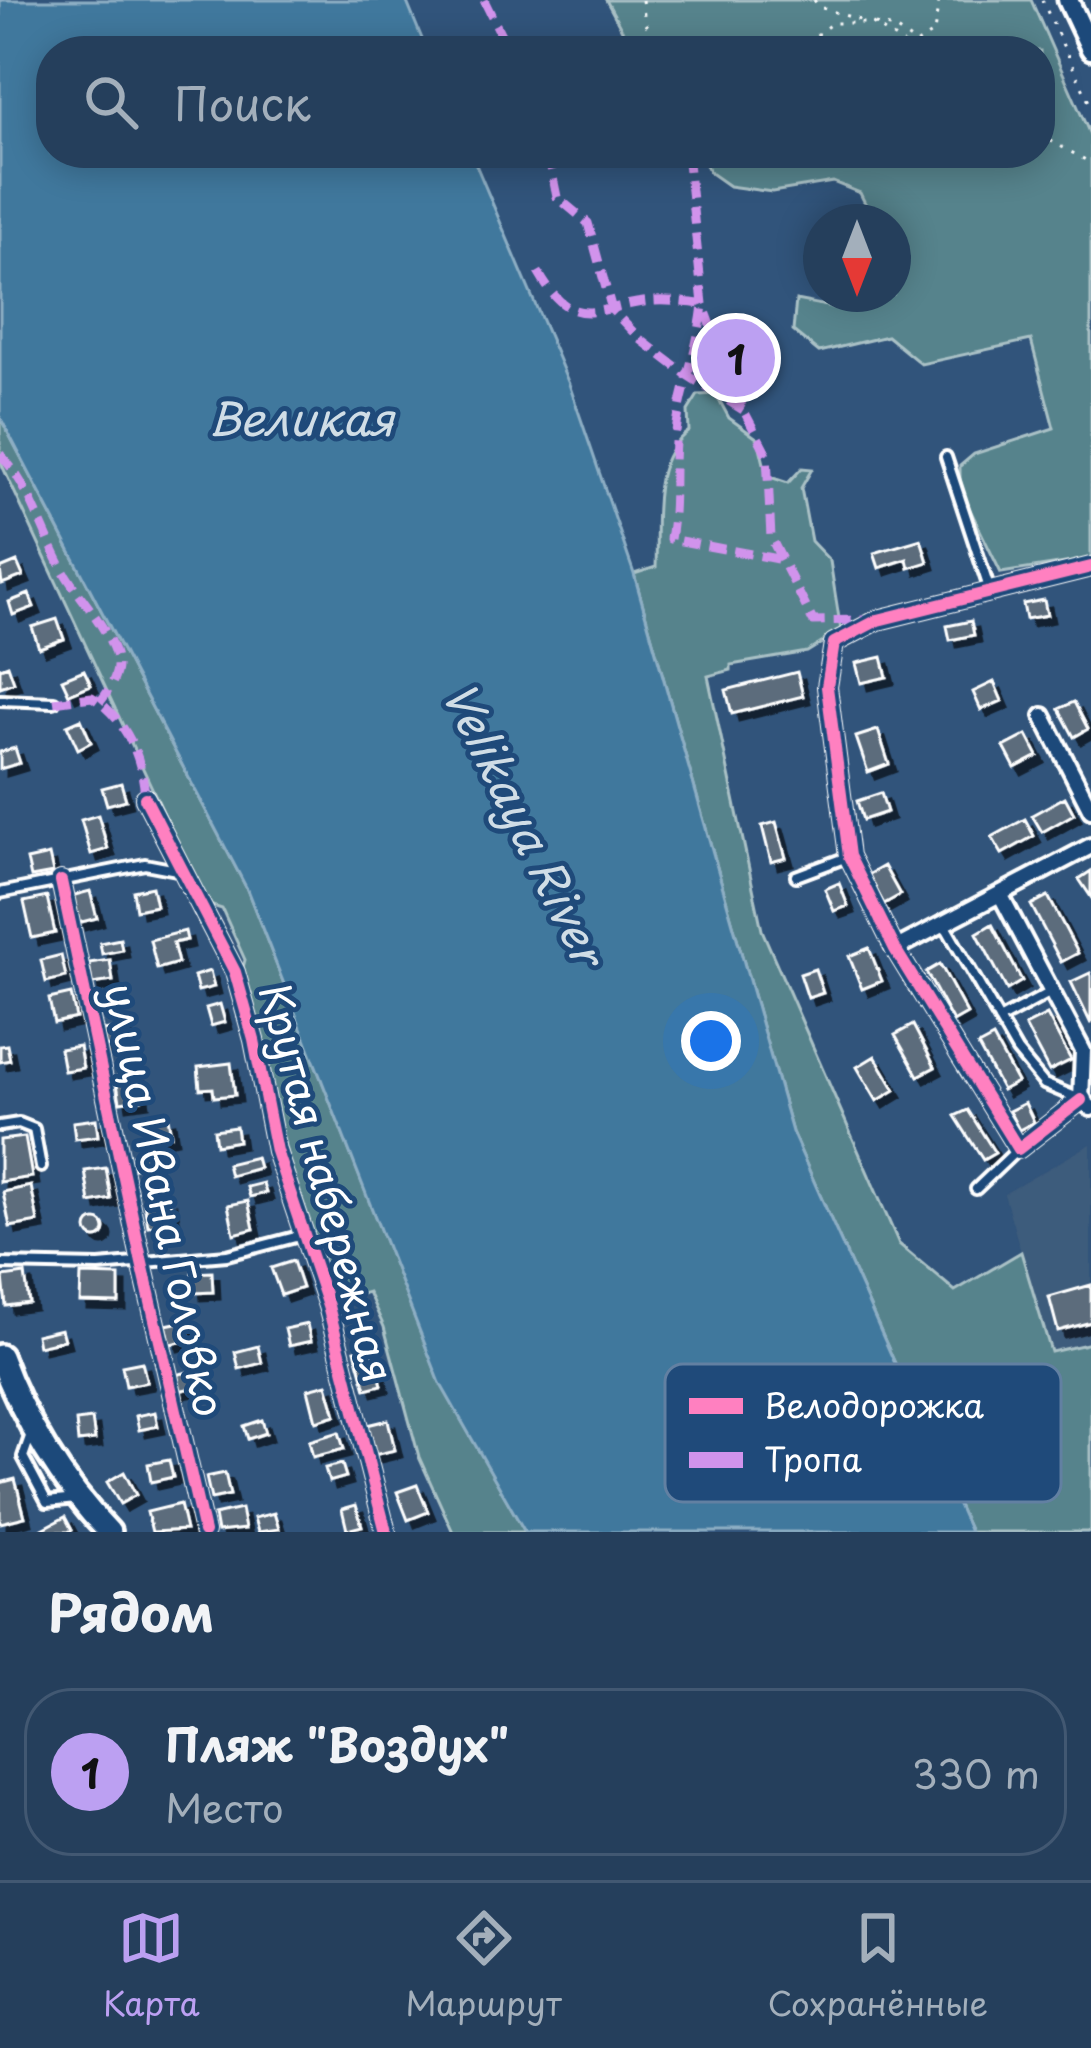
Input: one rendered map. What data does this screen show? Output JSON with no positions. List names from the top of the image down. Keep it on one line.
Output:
{"streets":{"street":["Крутая набережная","улица Ивана Головко"]},"water":["Великая","Velikaya River"],"legend":["Велодорожка","Тропа"],"north":"bottom","page":{"search":"Поиск","pins":"1","heading":"Рядом","list":[{"mark":"1","name":"Пляж \"Воздух\"","note":"Место","value":"330 m"}],"nav":["Карта","Маршрут","Сохранённые"]}}
